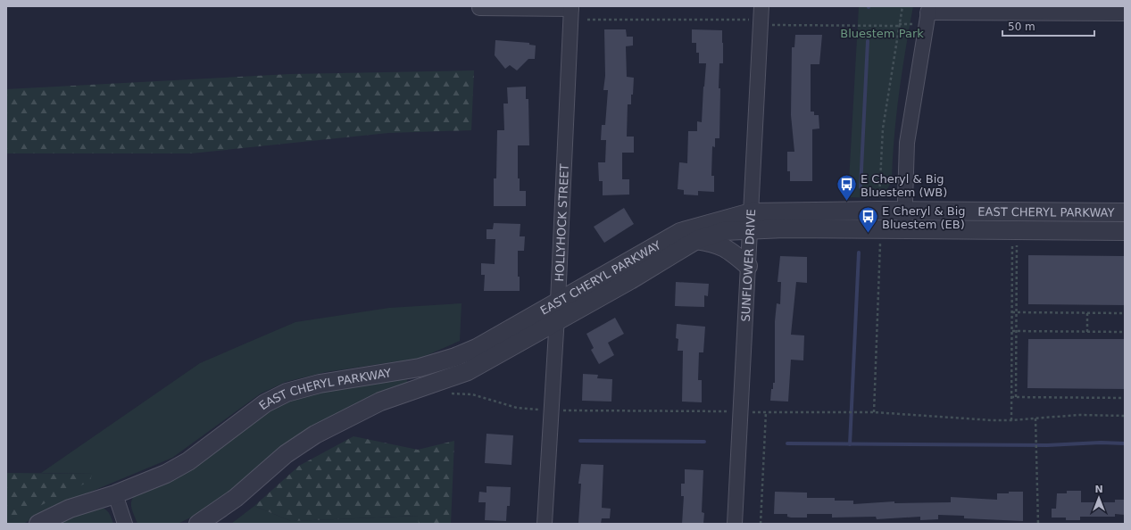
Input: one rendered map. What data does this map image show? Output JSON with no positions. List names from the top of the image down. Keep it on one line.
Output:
{"streets":{"street":["EAST CHERYL PARKWAY","HOLLYHOCK STREET","SUNFLOWER DRIVE"]},"crossings":[["EAST CHERYL PARKWAY","HOLLYHOCK STREET"],["EAST CHERYL PARKWAY","SUNFLOWER DRIVE"]],"parks":["Bluestem Park"],"places":{"bus stop":["E Cheryl & Big Bluestem (WB)","E Cheryl & Big Bluestem (EB)"]},"scale_bar":"50 m","north":"top"}
